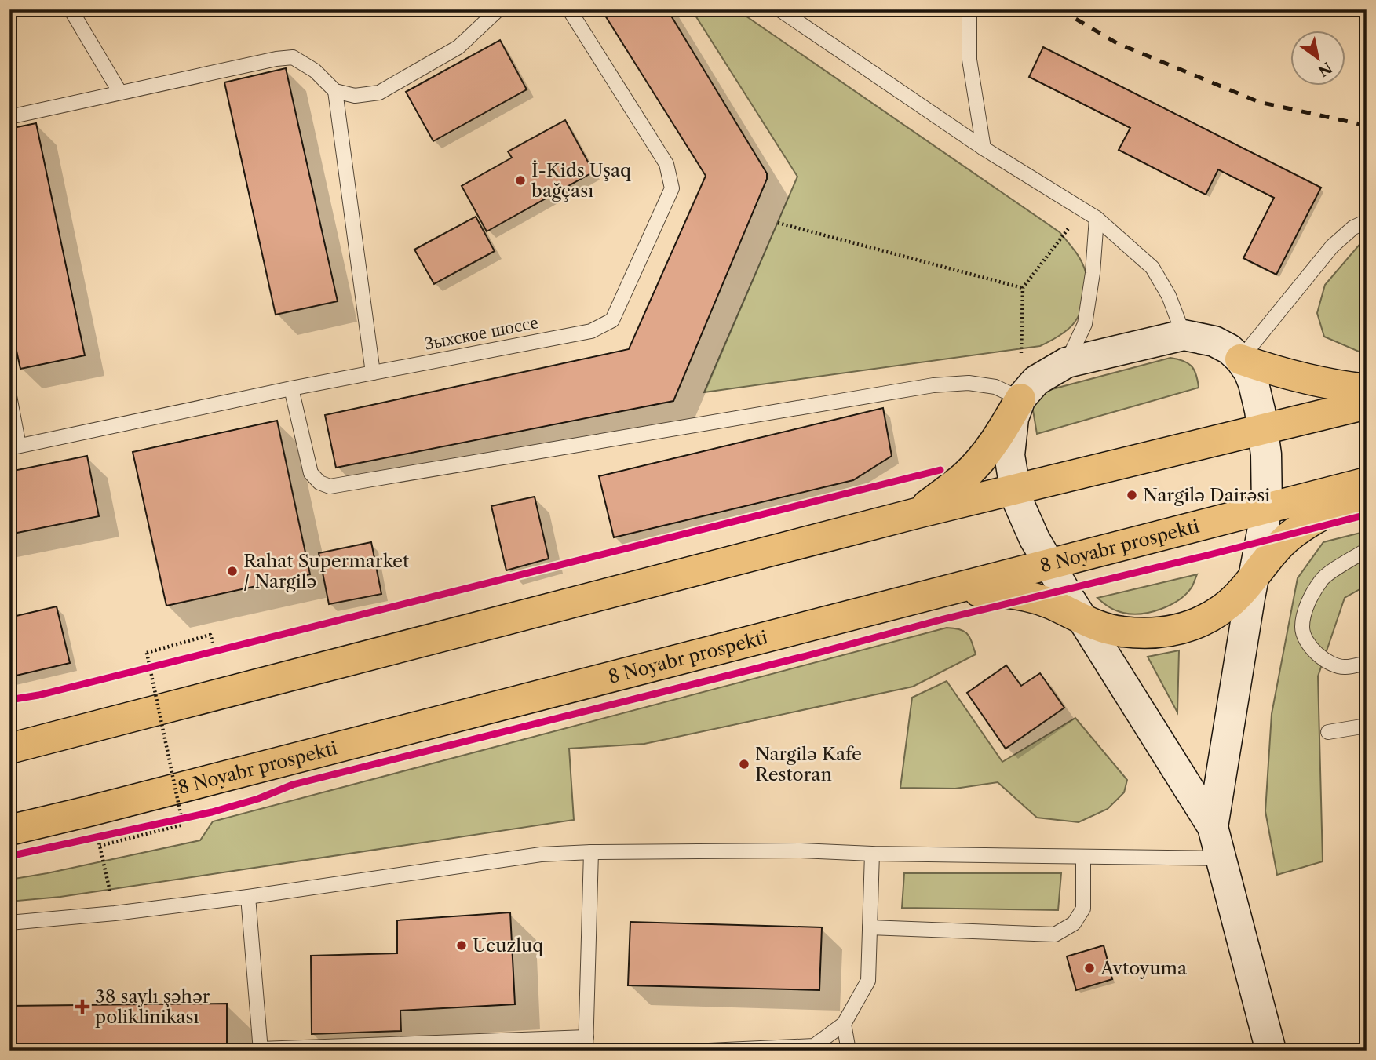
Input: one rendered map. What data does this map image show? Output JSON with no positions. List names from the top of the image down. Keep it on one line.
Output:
{"streets":{"highway":["8 Noyabr prospekti"],"lane":["Зыхское шоссе"]},"places":{"other":["İ-Kids Uşaq bağçası","Nargilə Dairəsi","Rahat Supermarket / Nargilə","Nargilə Kafe Restoran","Ucuzluq","Avtoyuma"],"health":["38 saylı şəhər poliklinikası"]},"north":"bottom right"}
